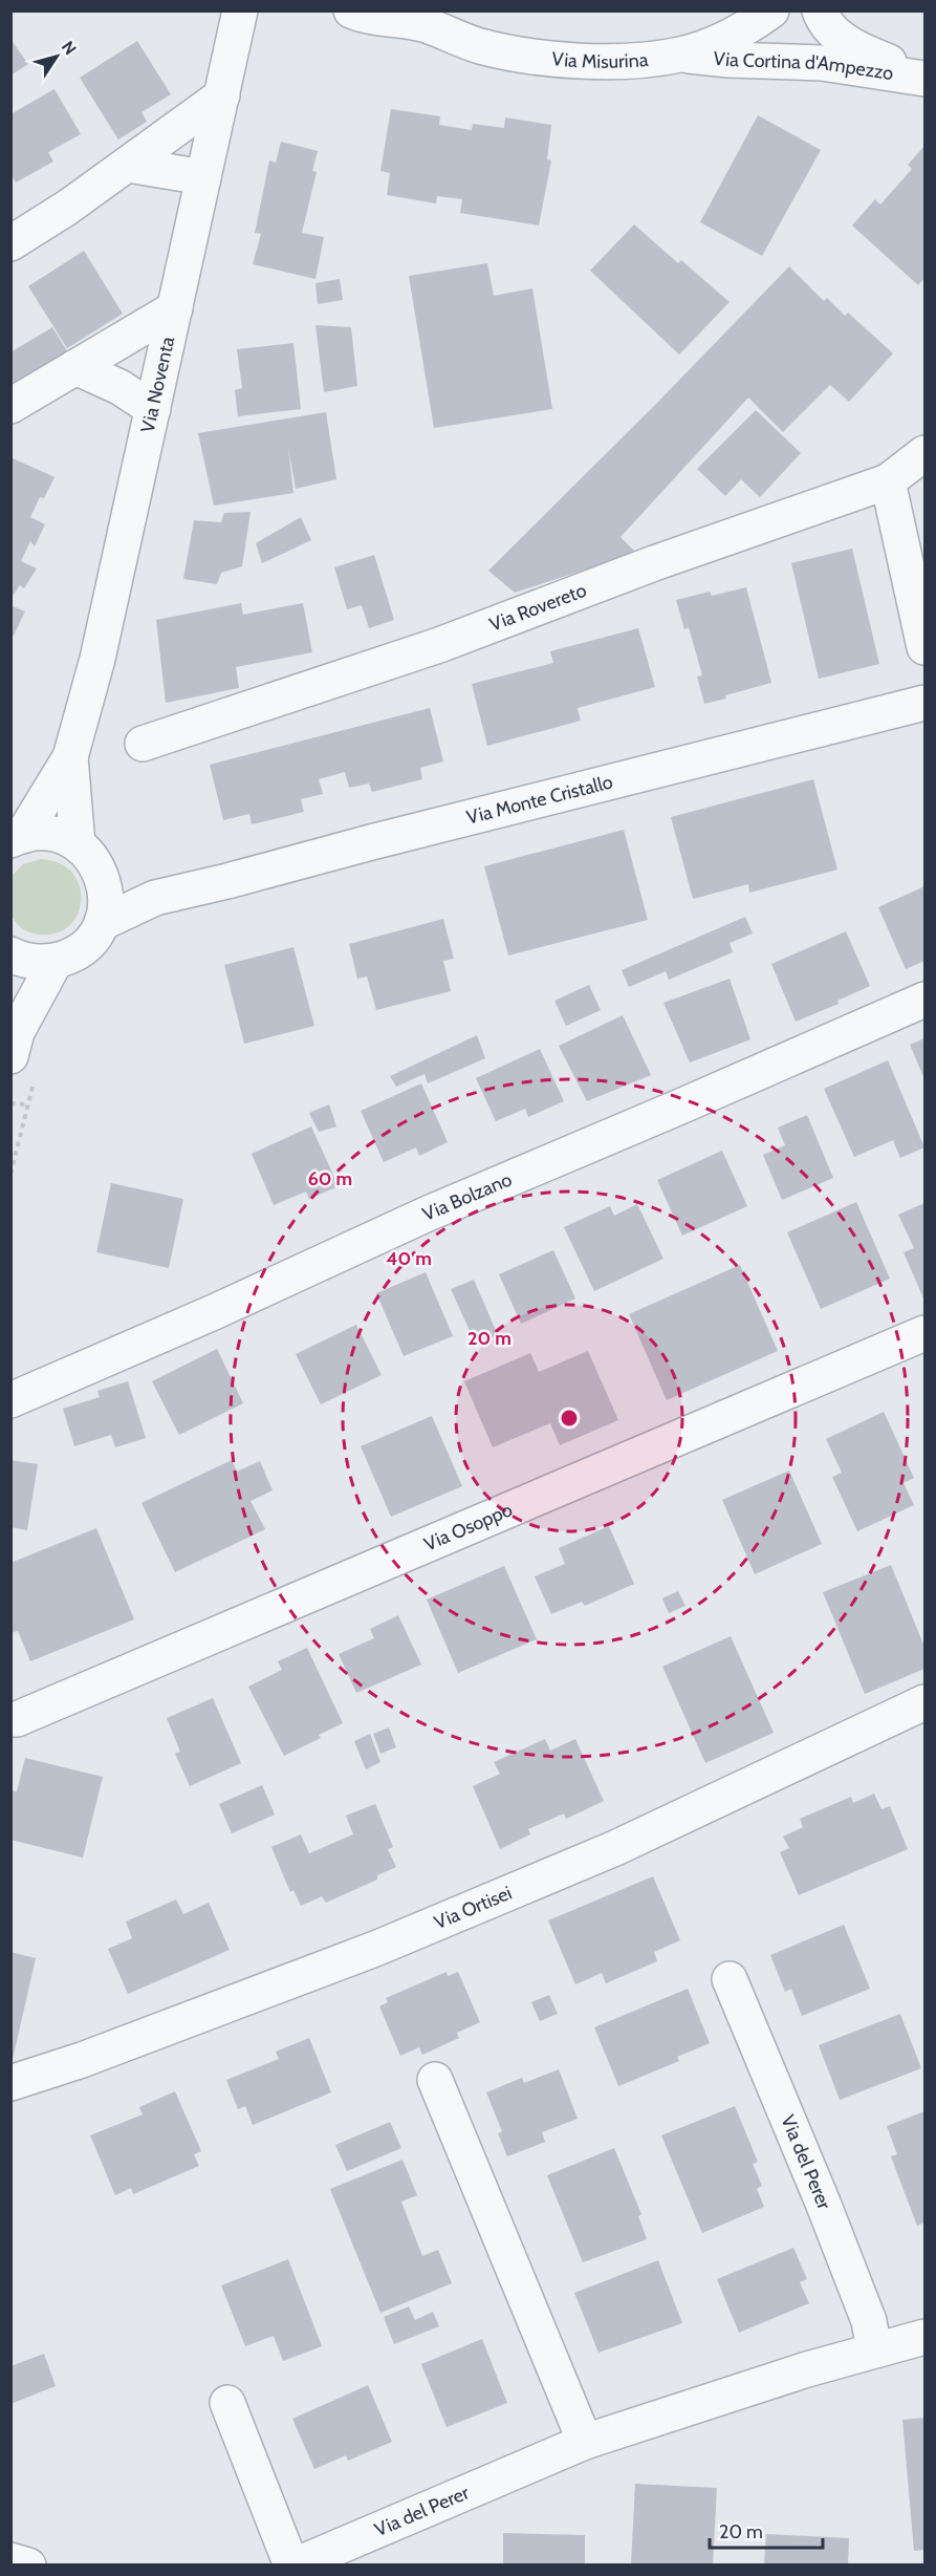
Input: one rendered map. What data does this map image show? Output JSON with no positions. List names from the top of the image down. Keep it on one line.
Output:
{"streets":{"street":["Via Misurina","Via Cortina d'Ampezzo","Via Noventa","Via Rovereto","Via Monte Cristallo","Via Bolzano","Via Osoppo","Via Ortisei","Via del Perer"]},"crossings":[["Via Misurina","Via Cortina d'Ampezzo"]],"scale_bar":"20 m","north":"top right","rings":["60 m","40 m","20 m"]}
